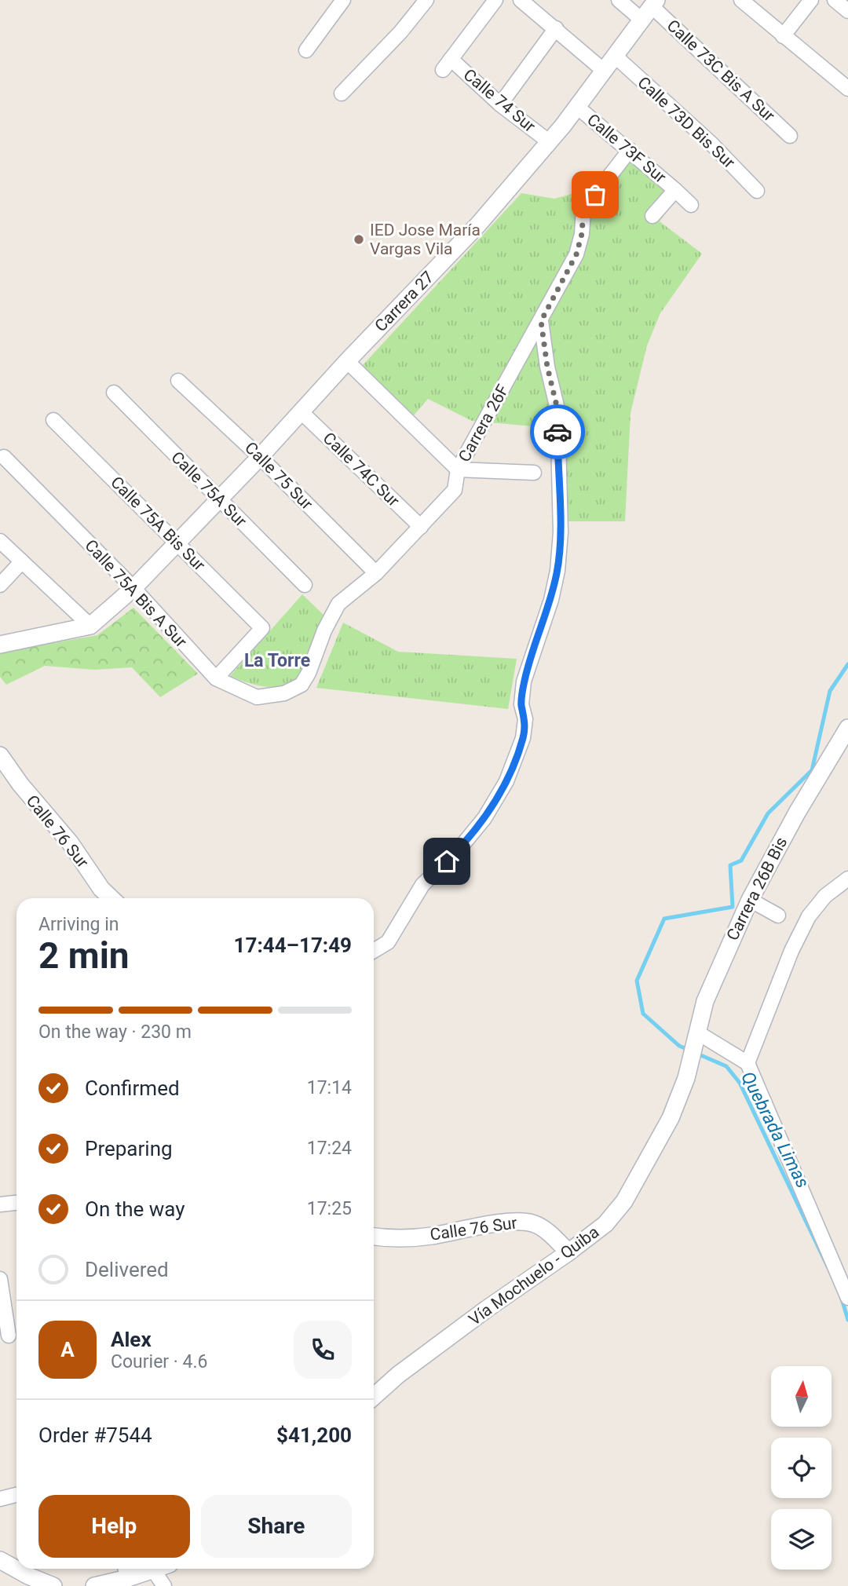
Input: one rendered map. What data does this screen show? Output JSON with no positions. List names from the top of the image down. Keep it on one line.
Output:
{"streets":{"street":["Calle 73C Bis A Sur","Calle 74 Sur","Calle 73D Bis Sur","Calle 73F Sur","Carrera 27","Carrera 26F","Calle 74C Sur","Calle 75 Sur","Calle 75A Sur","Calle 75A Bis Sur","Calle 75A Bis A Sur","Calle 76 Sur","Carrera 26B Bis","Vía Mochuelo - Quiba"]},"crossings":[["Calle 73C Bis A Sur","Carrera 27"],["Calle 74 Sur","Carrera 27"],["Calle 73D Bis Sur","Carrera 27"],["Calle 73F Sur","Carrera 27"],["Calle 73F Sur","Carrera 26F"],["Carrera 27","Calle 74C Sur"],["Carrera 27","Calle 75 Sur"],["Carrera 27","Calle 75A Sur"],["Carrera 27","Calle 75A Bis Sur"],["Carrera 27","Calle 75A Bis A Sur"],["Carrera 26F","Calle 74C Sur"],["Carrera 26F","Calle 75 Sur"],["Carrera 26F","Calle 75A Bis A Sur"],["Calle 75A Bis Sur","Calle 75A Bis A Sur"],["Calle 76 Sur","Vía Mochuelo - Quiba"],["Carrera 26B Bis","Vía Mochuelo - Quiba"]],"districts":["La Torre"],"water":["Quebrada Limas"],"places":["IED Jose María Vargas Vila"],"north":"top","page":{"heading":["2 min","Arriving in","17:44–17:49"],"panel":["Alex","Courier · 4.6","Order #7544","$41,200"],"bar":"On the way · 230 m","list":[["Confirmed","17:14"],["Preparing","17:24"],["On the way","17:25"],"Delivered"],"round":"A","buttons":["Help","Share"]}}
